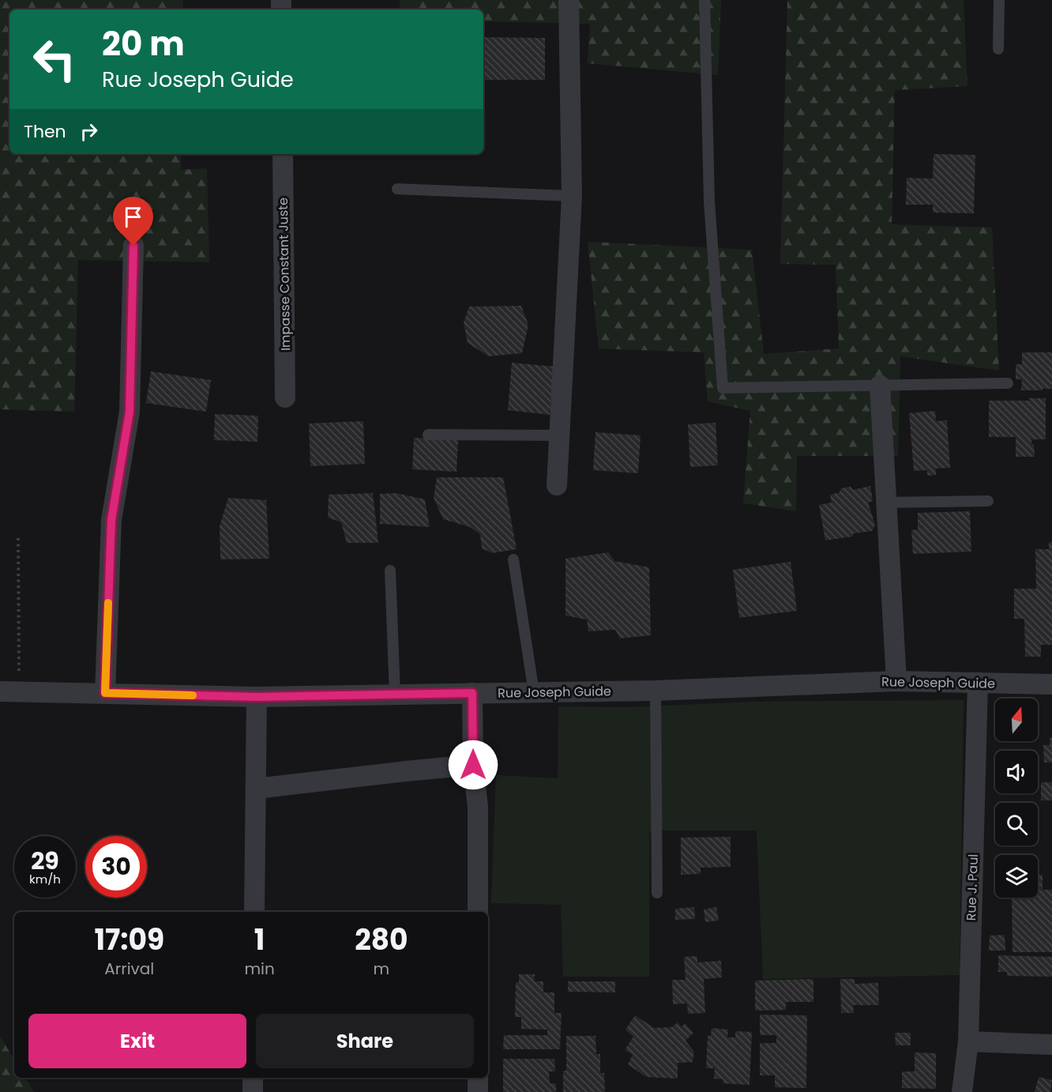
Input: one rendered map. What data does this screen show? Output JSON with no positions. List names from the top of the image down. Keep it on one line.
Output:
{"streets":{"street":["Impasse Constant Juste","Rue Joseph Guide","Rue J. Paul"]},"crossings":[["Rue Joseph Guide","Rue J. Paul"]],"north":"top","page":{"turn":["20 m","Rue Joseph Guide"],"then":"Then","speed":"29 km/h","limit":"30","eta":["17:09","Arrival","1","min","280","m"],"buttons":["Exit","Share"]}}
